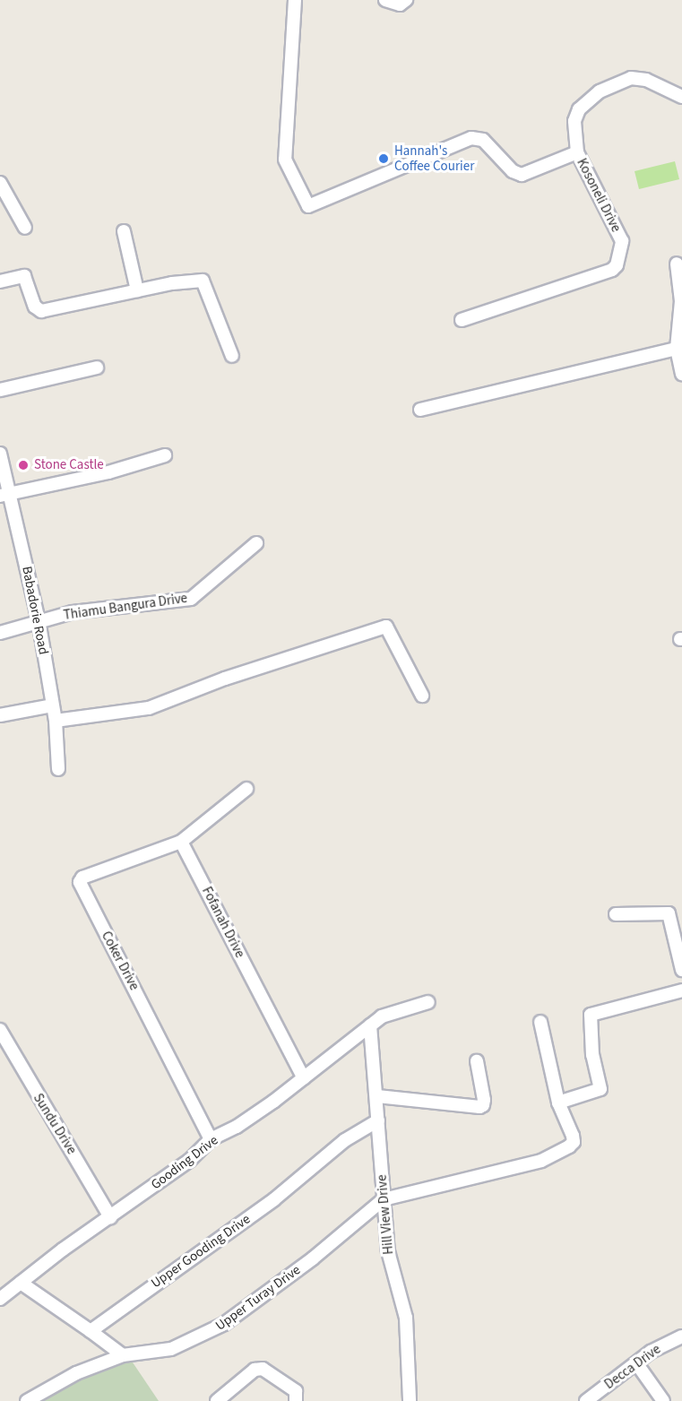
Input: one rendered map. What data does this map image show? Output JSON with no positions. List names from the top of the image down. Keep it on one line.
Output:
{"streets":{"street":["Kosoneli Drive","Thiamu Bangura Drive","Babadorie Road","Fofanah Drive","Coker Drive","Sundu Drive","Gooding Drive","Hill View Drive","Upper Gooding Drive","Upper Turay Drive","Decca Drive"]},"crossings":[["Thiamu Bangura Drive","Babadorie Road"],["Fofanah Drive","Coker Drive"],["Fofanah Drive","Gooding Drive"],["Coker Drive","Gooding Drive"],["Sundu Drive","Gooding Drive"],["Gooding Drive","Hill View Drive"],["Hill View Drive","Upper Gooding Drive"],["Hill View Drive","Upper Turay Drive"]],"places":["Hannah's Coffee Courier","Stone Castle"]}
